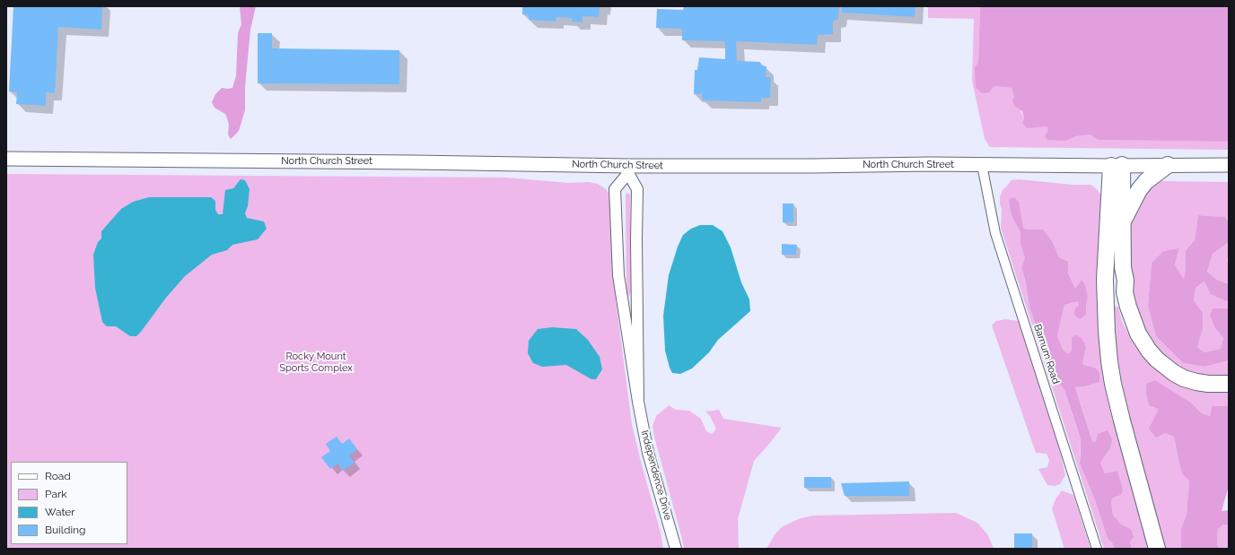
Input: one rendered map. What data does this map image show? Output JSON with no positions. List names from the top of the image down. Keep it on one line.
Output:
{"streets":{"main road":["North Church Street"],"street":["Barnum Road","Independence Drive"]},"crossings":[["North Church Street","Barnum Road"]],"parks":["Rocky Mount Sports Complex"],"legend":["Road","Park","Water","Building"]}
